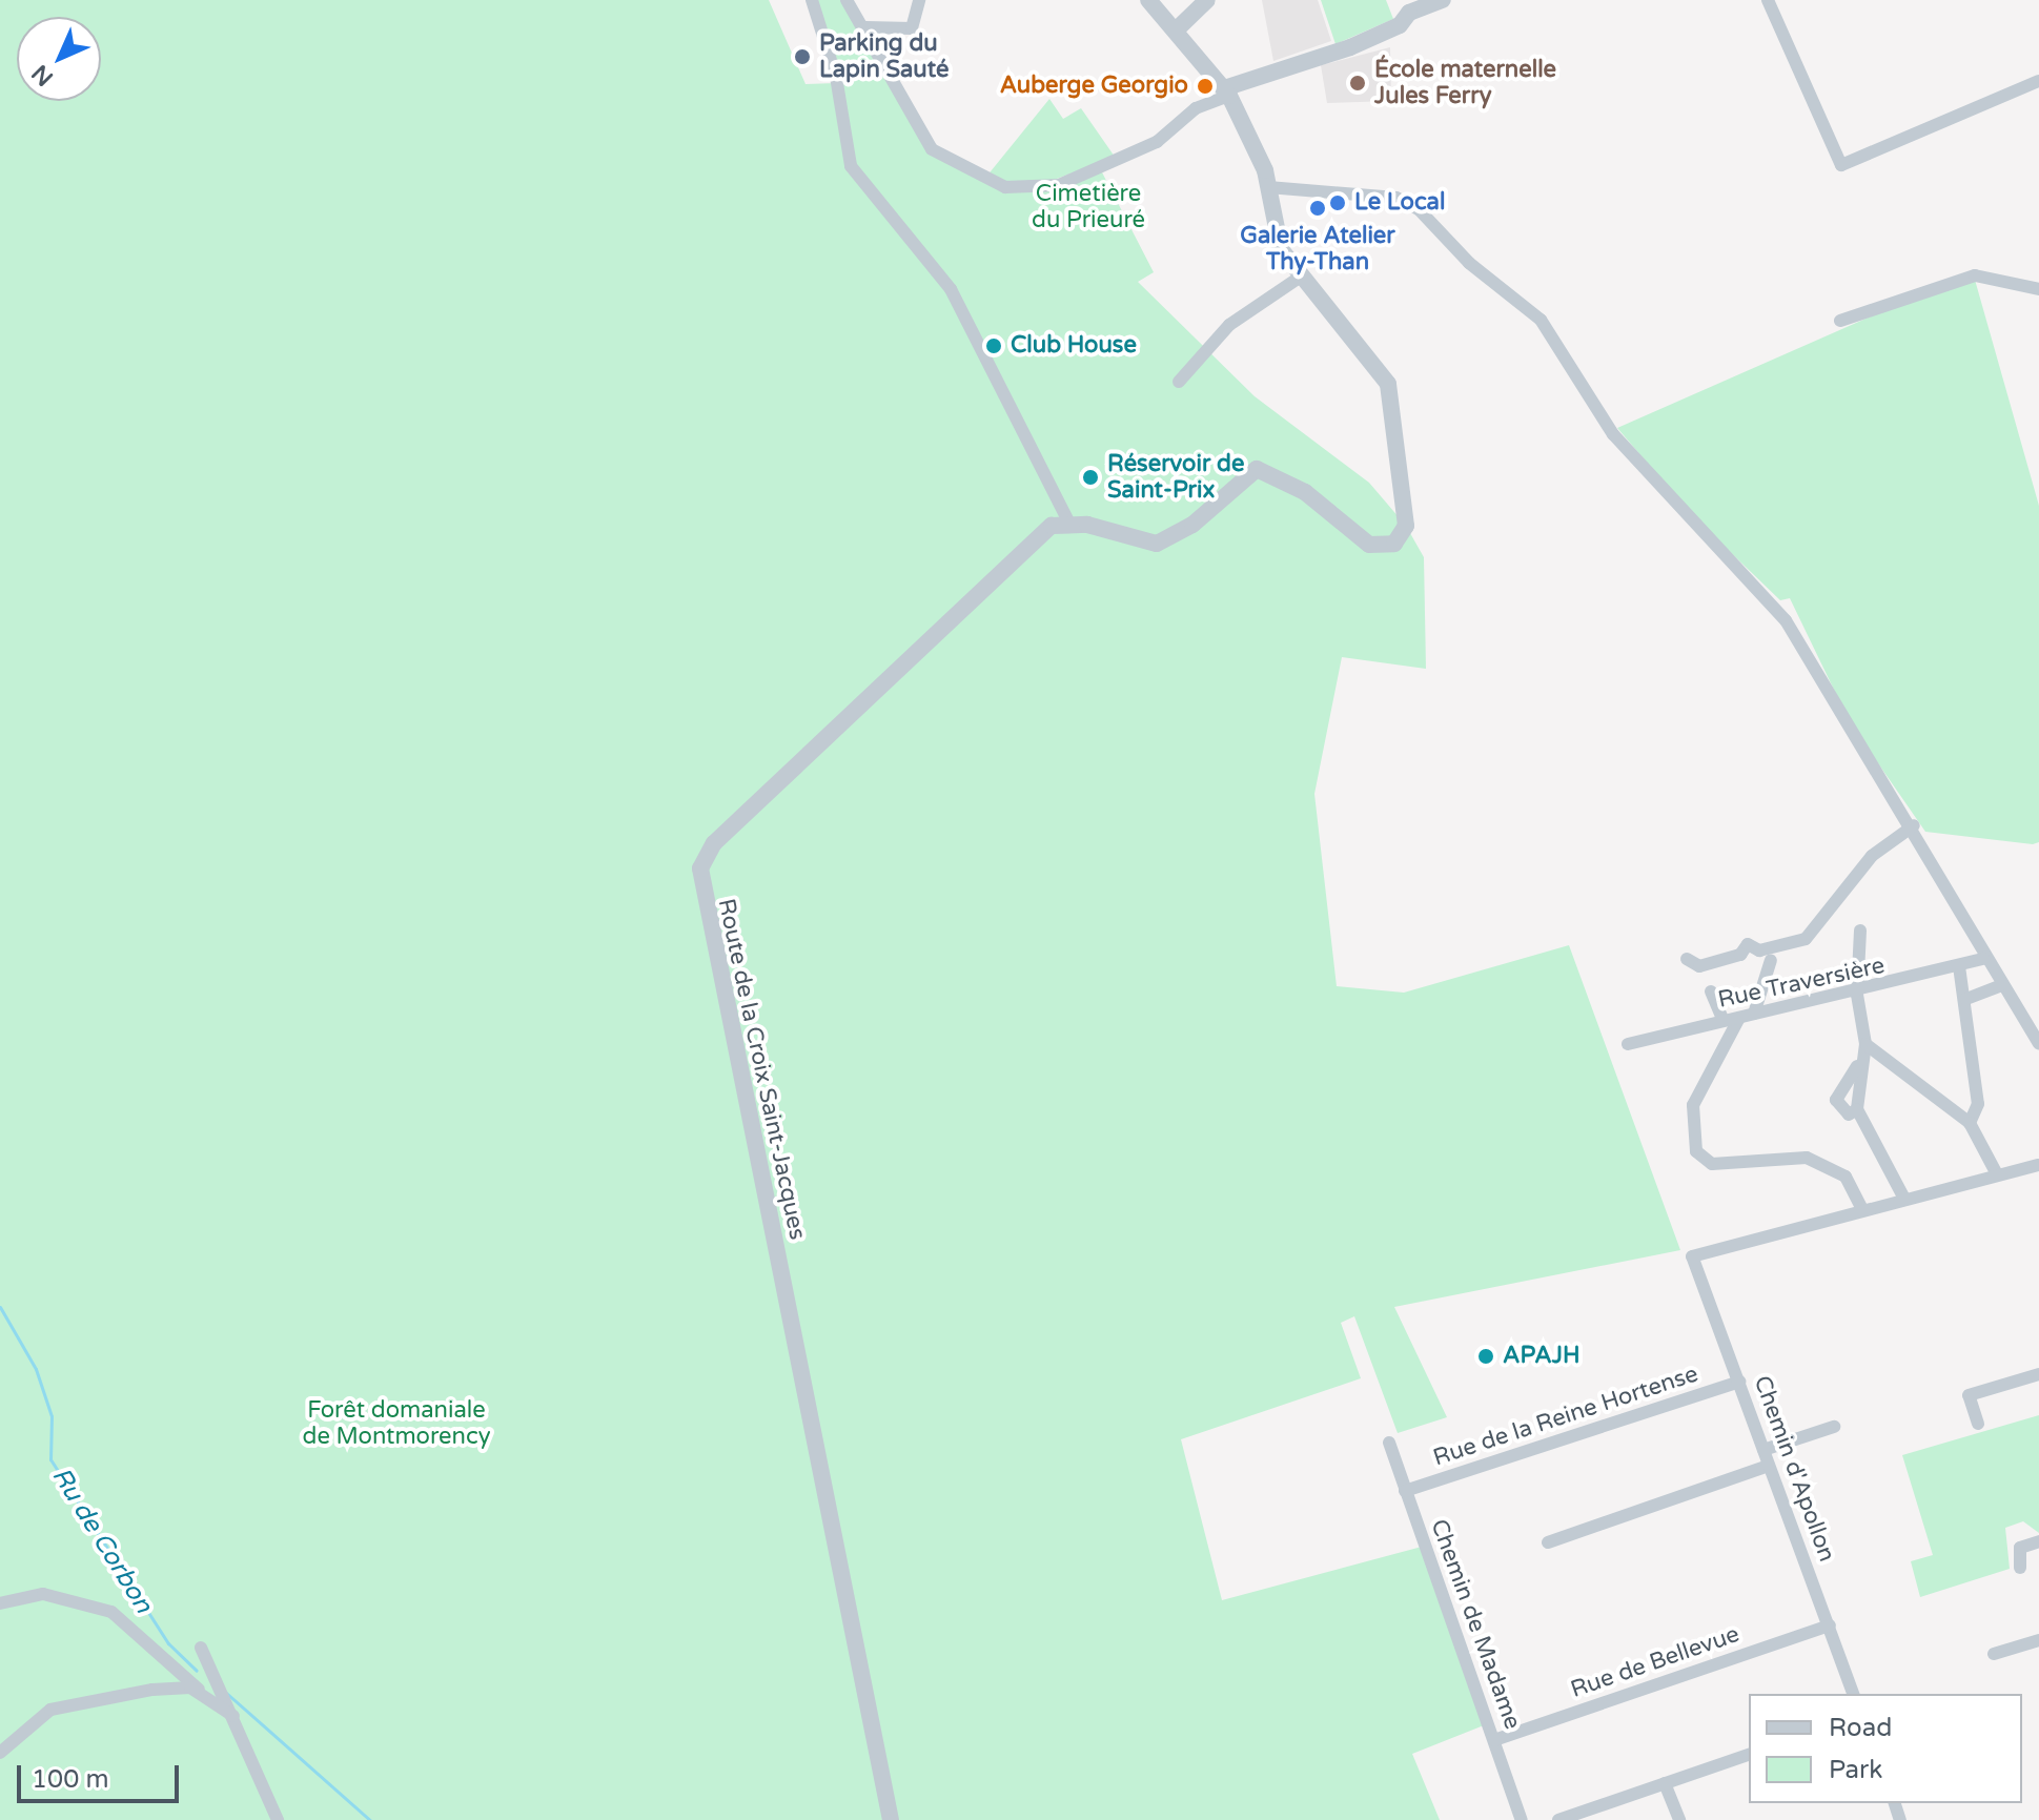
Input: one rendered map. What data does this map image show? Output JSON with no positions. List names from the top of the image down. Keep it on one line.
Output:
{"streets":{"street":["Rue Traversière","Route de la Croix Saint-Jacques","Rue de la Reine Hortense","Chemin d'Apollon","Chemin de Madame","Rue de Bellevue"]},"crossings":[["Rue de la Reine Hortense","Chemin d'Apollon"],["Rue de la Reine Hortense","Chemin de Madame"],["Chemin d'Apollon","Rue de Bellevue"],["Chemin de Madame","Rue de Bellevue"]],"water":["Ru de Corbon"],"parks":["Cimetière du Prieuré","Forêt domaniale de Montmorency"],"places":["Parking du Lapin Sauté","École maternelle Jules Ferry","Auberge Georgio","Le Local","Galerie Atelier Thy-Than","Club House","Réservoir de Saint-Prix","APAJH"],"legend":["Road","Park"],"scale_bar":"100 m","north":"bottom left"}
